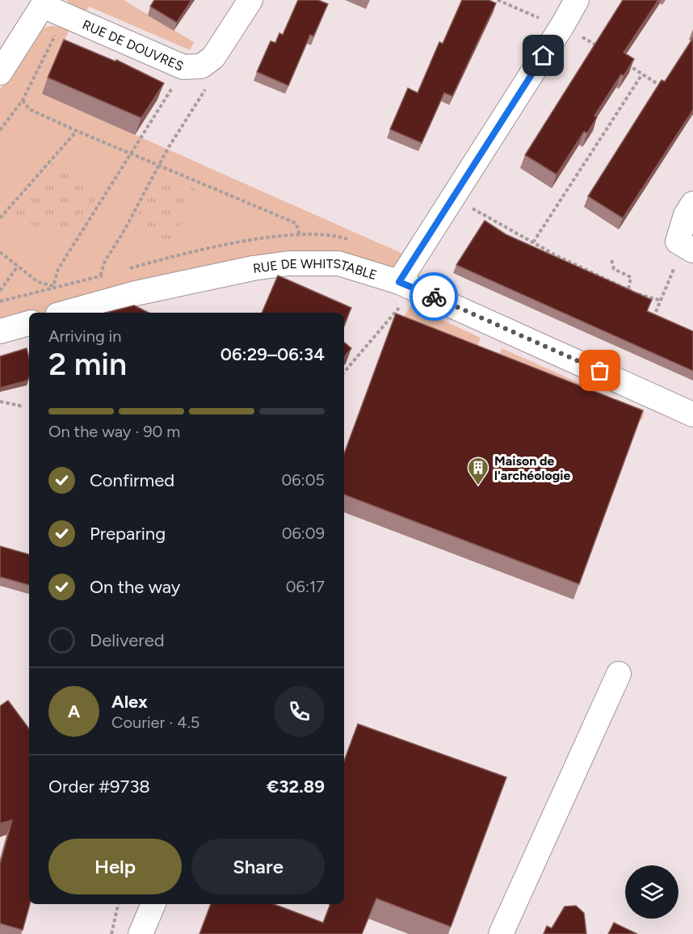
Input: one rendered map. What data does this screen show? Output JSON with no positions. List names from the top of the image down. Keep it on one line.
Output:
{"streets":{"street":["RUE DE DOUVRES","RUE DE WHITSTABLE"]},"places":{"building":["Maison de l'archéologie"]},"page":{"heading":["2 min","Arriving in","06:29–06:34"],"panel":["Alex","Courier · 4.5","Order #9738","€32.89"],"bar":"On the way · 90 m","list":[["Confirmed","06:05"],["Preparing","06:09"],["On the way","06:17"],"Delivered"],"round":"A","buttons":["Help","Share"]}}
